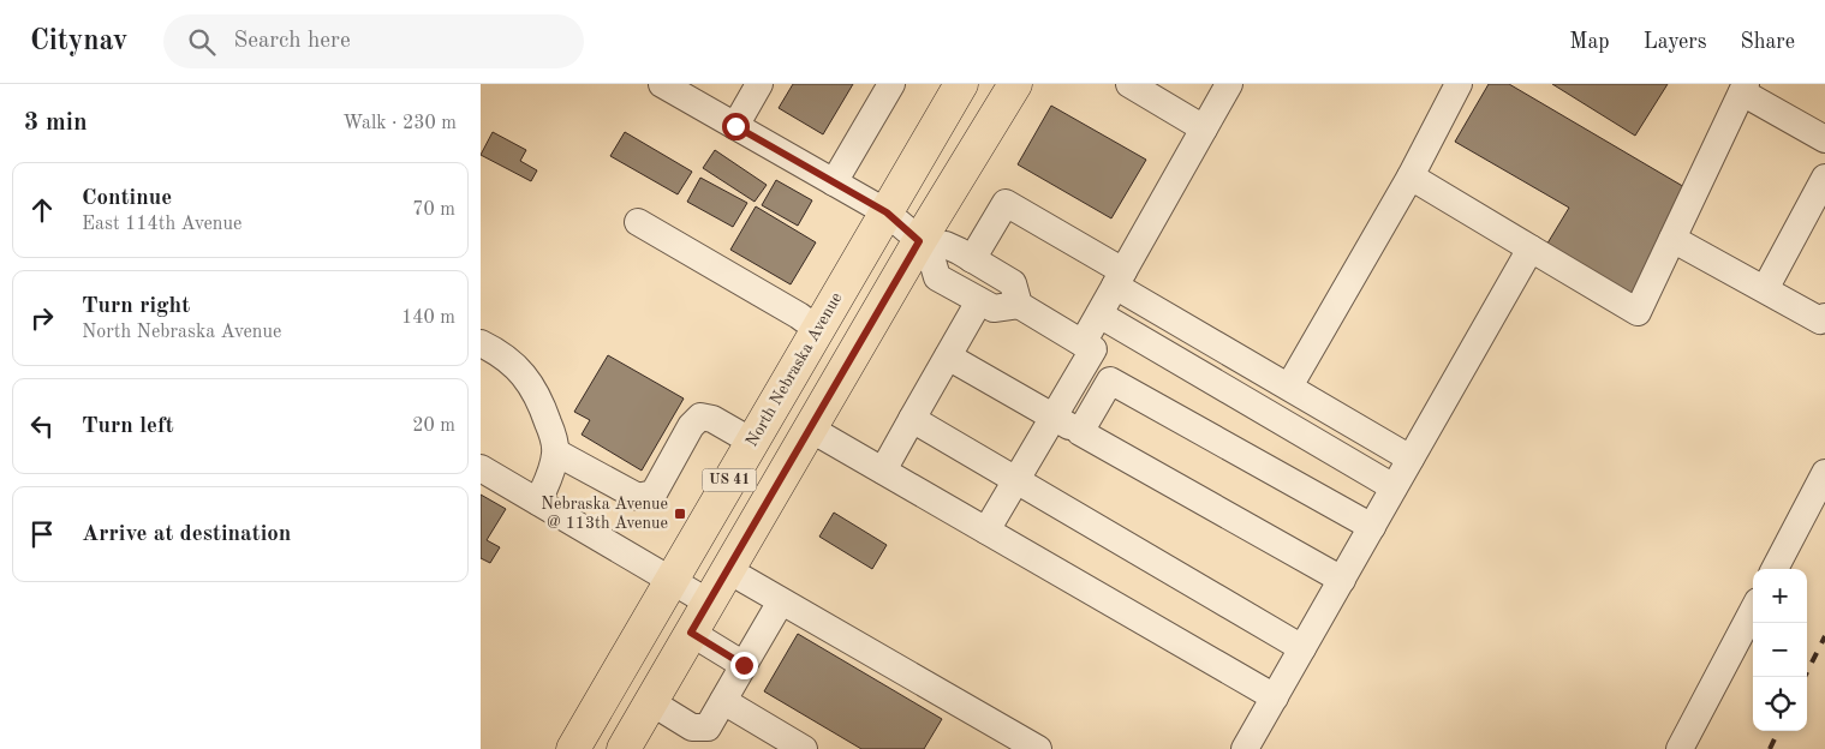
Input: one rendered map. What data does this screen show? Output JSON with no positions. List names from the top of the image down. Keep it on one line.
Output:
{"streets":{"main road":["North Nebraska Avenue","US 41"]},"places":{"transit":["Nebraska Avenue @ 113th Avenue"]},"page":{"header":"Citynav","search":"Search here","nav":["Map","Layers","Share"],"heading":["3 min","Walk · 230 m"],"list":[["Continue","East 114th Avenue","70 m"],["Turn right","North Nebraska Avenue","140 m"],["Turn left","20 m"],"Arrive at destination"],"map_buttons":["+","−"]}}
